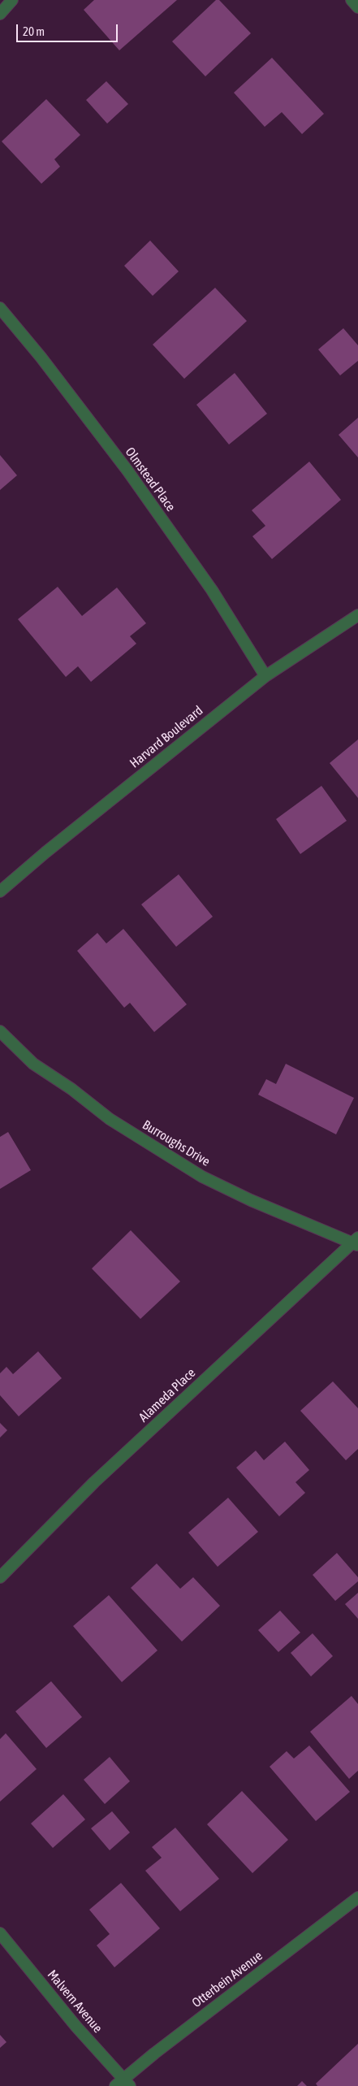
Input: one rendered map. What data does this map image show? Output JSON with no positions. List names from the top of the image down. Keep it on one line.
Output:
{"streets":{"street":["Olmstead Place","Harvard Boulevard","Burroughs Drive","Alameda Place","Otterbein Avenue","Malvern Avenue"]},"crossings":[["Olmstead Place","Harvard Boulevard"],["Burroughs Drive","Alameda Place"],["Otterbein Avenue","Malvern Avenue"]],"scale_bar":"20 m"}
